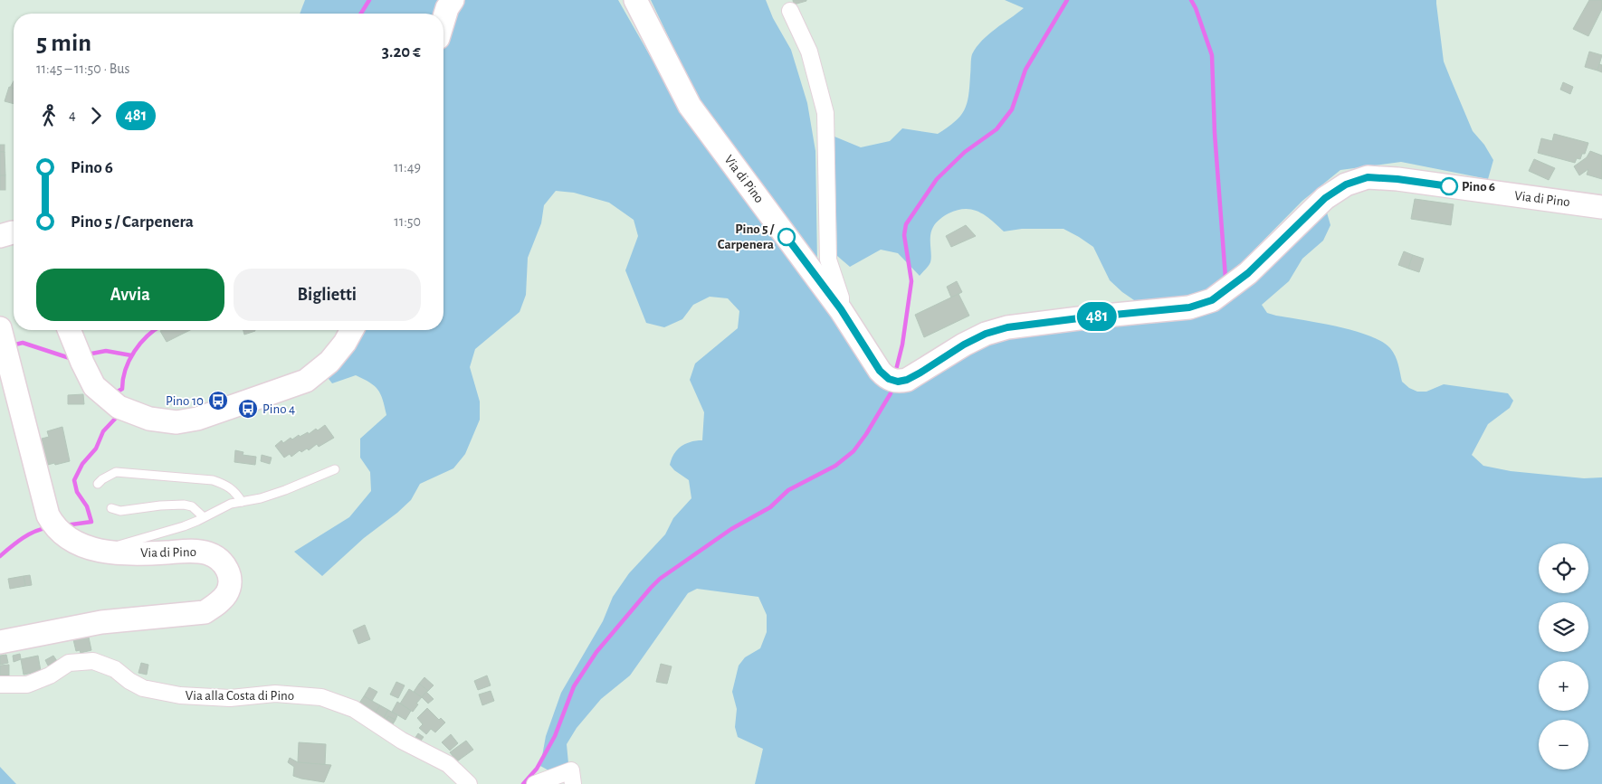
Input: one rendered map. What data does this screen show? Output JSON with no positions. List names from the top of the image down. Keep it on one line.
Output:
{"streets":{"street":["Via di Pino","Via alla Costa di Pino"]},"places":{"other":["Pino 6","Pino 5 / Carpenera"],"bus stop":["Pino 10","Pino 4"]},"lines":["bus line 481"],"page":{"on_map":"481","heading":["5 min","11:45 – 11:50 · Bus","3.20 €"],"legs":["4","481"],"list":[{"name":"Pino 6","value":"11:49"},{"name":"Pino 5 / Carpenera","value":"11:50"}],"buttons":["Avvia","Biglietti"],"map_buttons":["+","−"]}}
